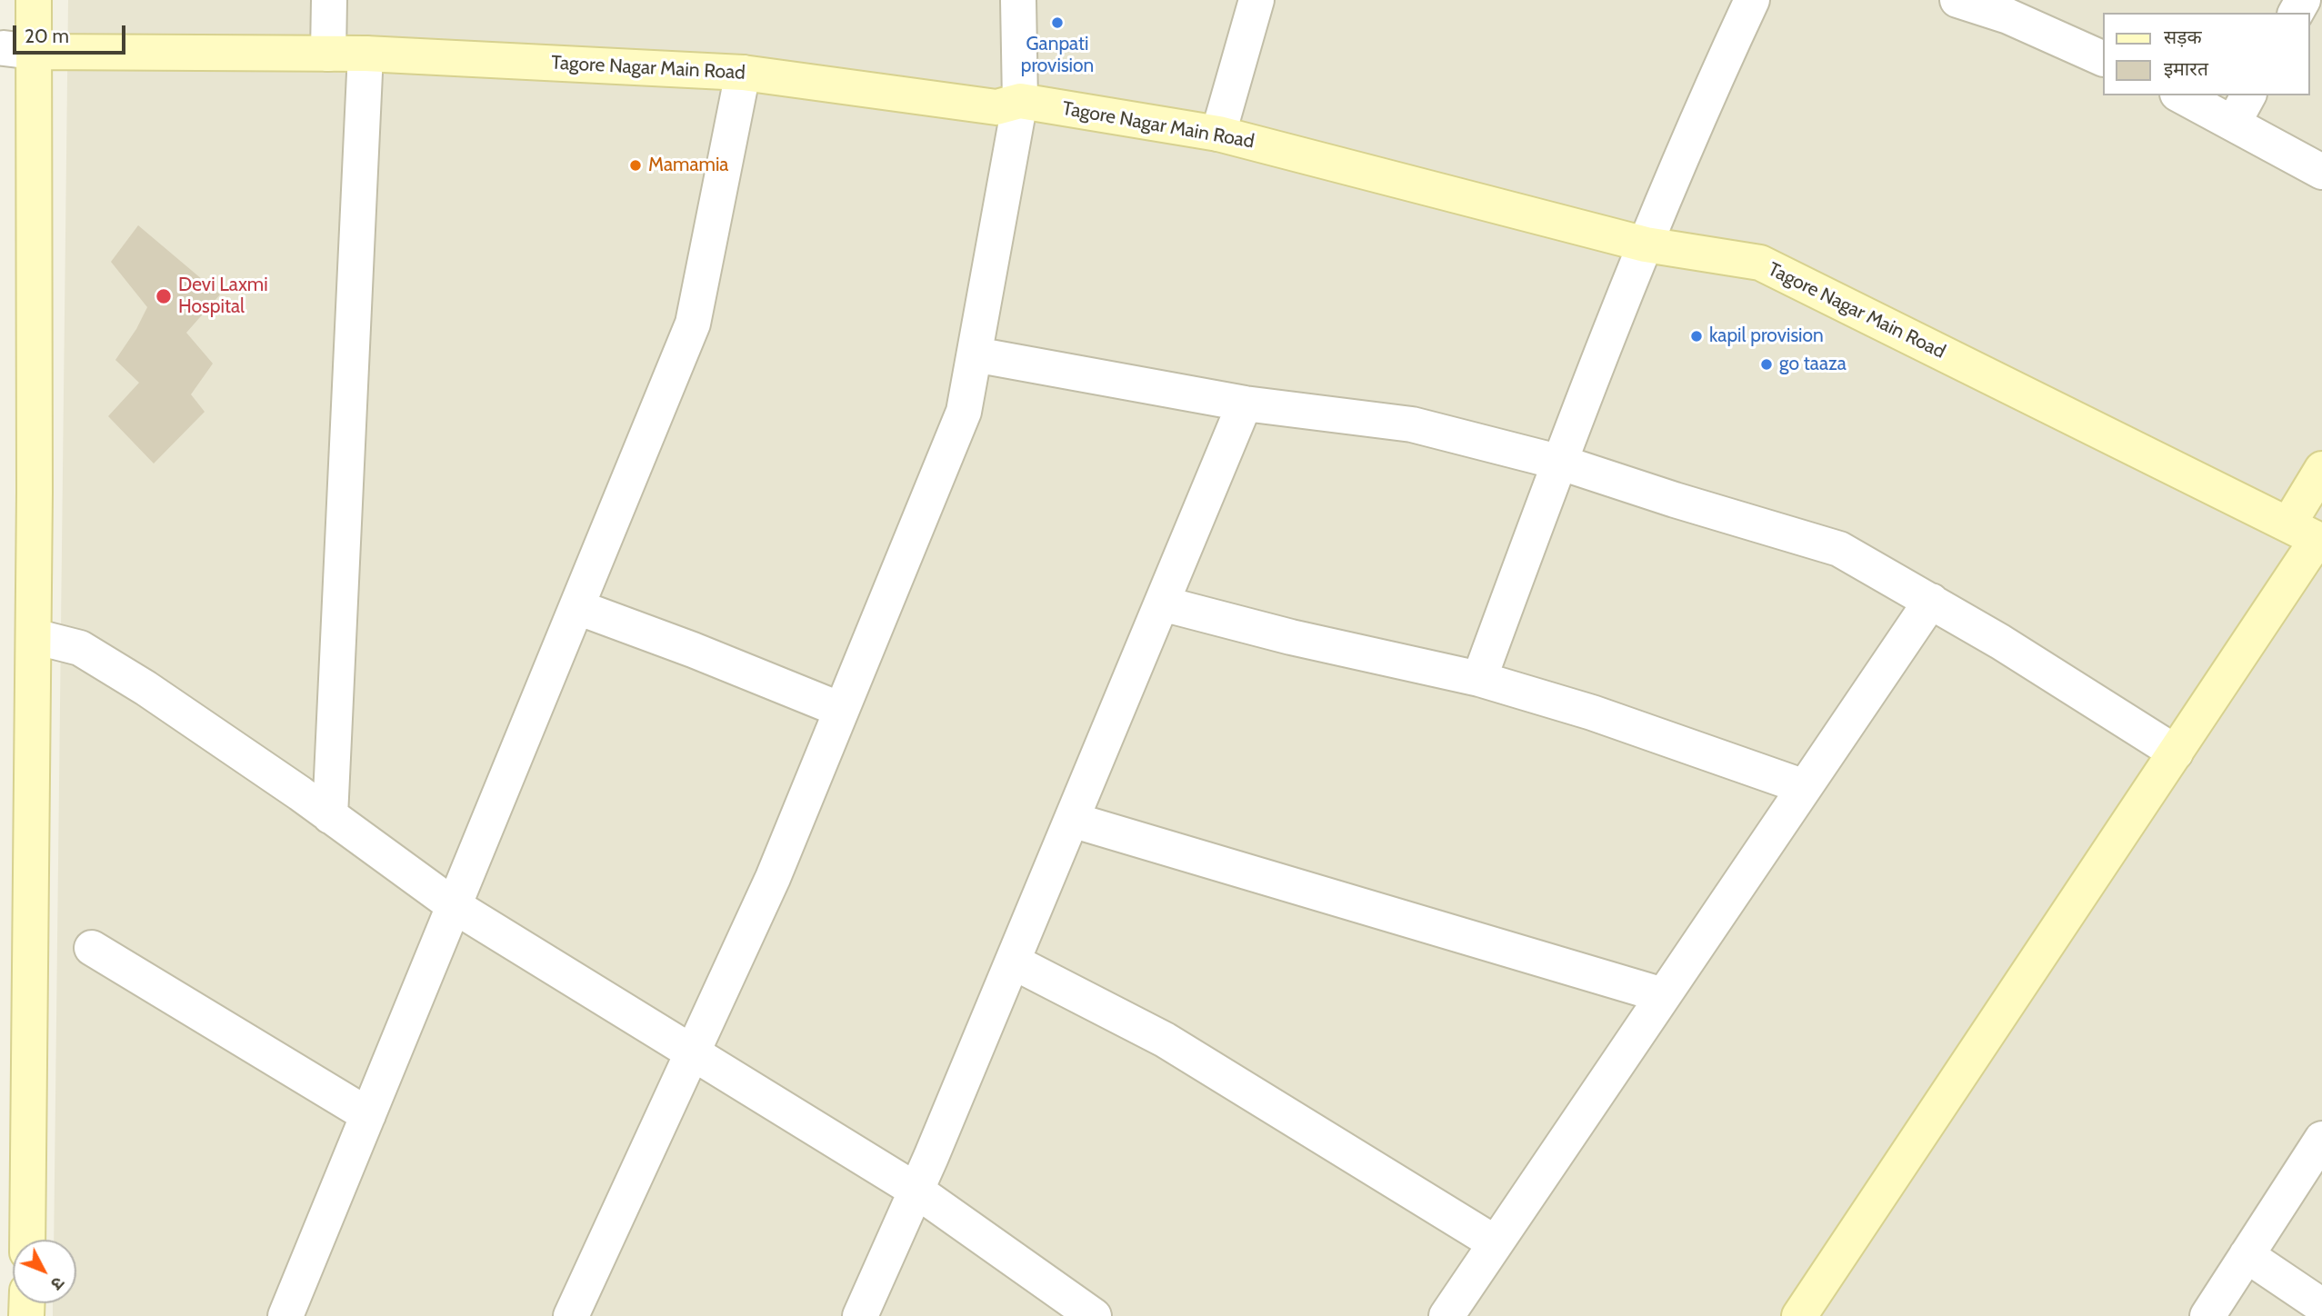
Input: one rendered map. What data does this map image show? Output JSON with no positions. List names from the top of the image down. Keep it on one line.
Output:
{"streets":{"street":["Tagore Nagar Main Road"]},"places":["Ganpati provision","Mamamia","Devi Laxmi Hospital","kapil provision","go taaza"],"legend":["सड़क","इमारत"],"scale_bar":"20 m","north":"bottom right"}
